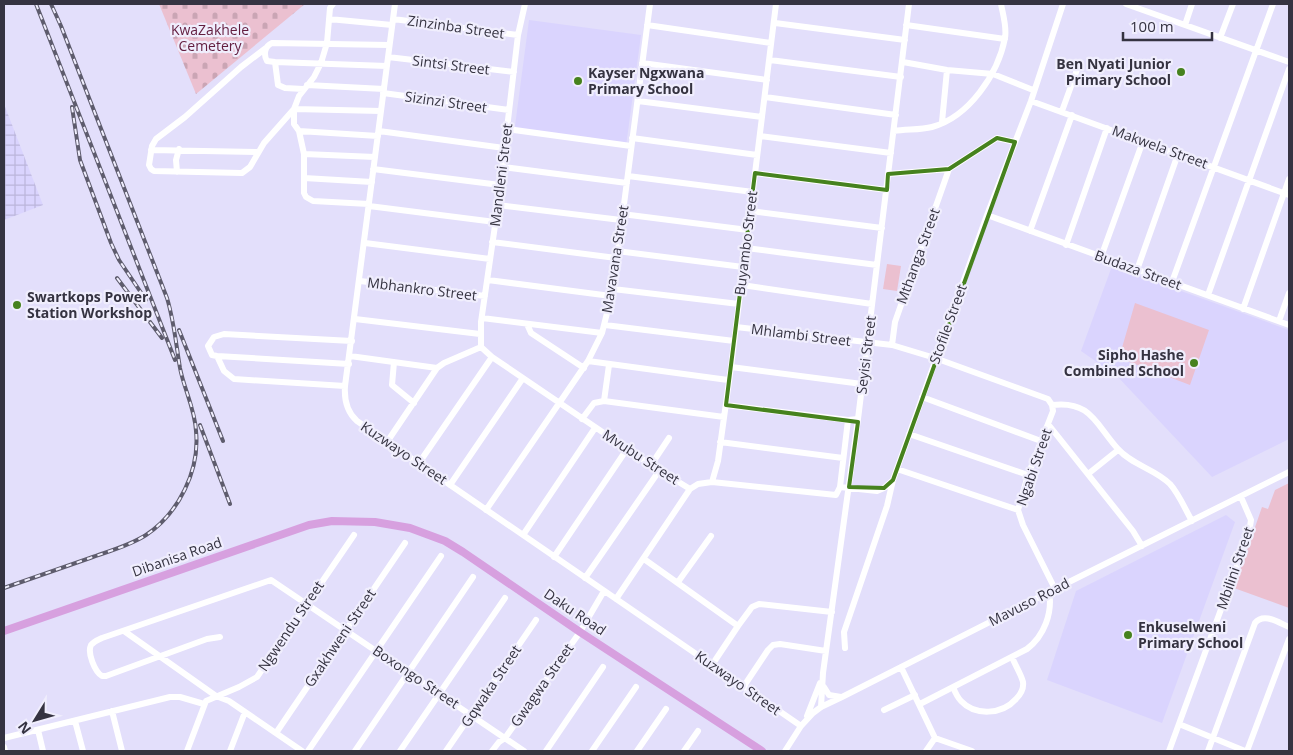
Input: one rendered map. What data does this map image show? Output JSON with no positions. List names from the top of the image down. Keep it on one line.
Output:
{"streets":{"main road":["Dibanisa Road","Daku Road"],"street":["Zinzinba Street","Sintsi Street","Sizinzi Street","Makwela Street","Mandleni Street","Buyambo Street","Mthanga Street","Mavavana Street","Budaza Street","Mbhankro Street","Stofile Street","Mhlambi Street","Seyisi Street","Kuzwayo Street","Mvubu Street","Ngabi Street","Mbilini Street","Mavuso Road","Ngwendu Street","Gxakhweni Street","Boxongo Street","Gwagwa Street","Gqwaka Street"]},"crossings":[["Zinzinba Street","Mandleni Street"],["Zinzinba Street","Kuzwayo Street"],["Sintsi Street","Mandleni Street"],["Sintsi Street","Kuzwayo Street"],["Sizinzi Street","Mandleni Street"],["Sizinzi Street","Kuzwayo Street"],["Makwela Street","Stofile Street"],["Mandleni Street","Mbhankro Street"],["Mandleni Street","Mvubu Street"],["Buyambo Street","Mhlambi Street"],["Buyambo Street","Mvubu Street"],["Mthanga Street","Mhlambi Street"],["Mavavana Street","Kuzwayo Street"],["Mavavana Street","Mvubu Street"],["Budaza Street","Stofile Street"],["Mbhankro Street","Kuzwayo Street"],["Stofile Street","Mhlambi Street"],["Stofile Street","Mvubu Street"],["Mhlambi Street","Seyisi Street"],["Mhlambi Street","Ngabi Street"],["Mhlambi Street","Mavuso Road"],["Seyisi Street","Mvubu Street"],["Seyisi Street","Mavuso Road"],["Kuzwayo Street","Mavuso Road"],["Kuzwayo Street","Gwagwa Street"],["Ngabi Street","Mavuso Road"],["Dibanisa Road","Daku Road"],["Mbilini Street","Mavuso Road"],["Daku Road","Gwagwa Street"],["Ngwendu Street","Boxongo Street"],["Gxakhweni Street","Boxongo Street"],["Boxongo Street","Gwagwa Street"],["Boxongo Street","Gqwaka Street"]],"parks":["KwaZakhele Cemetery"],"places":["Ben Nyati Junior Primary School","Kayser Ngxwana Primary School","Swartkops Power Station Workshop","Sipho Hashe Combined School","Enkuselweni Primary School"],"scale_bar":"100 m","north":"bottom left"}
